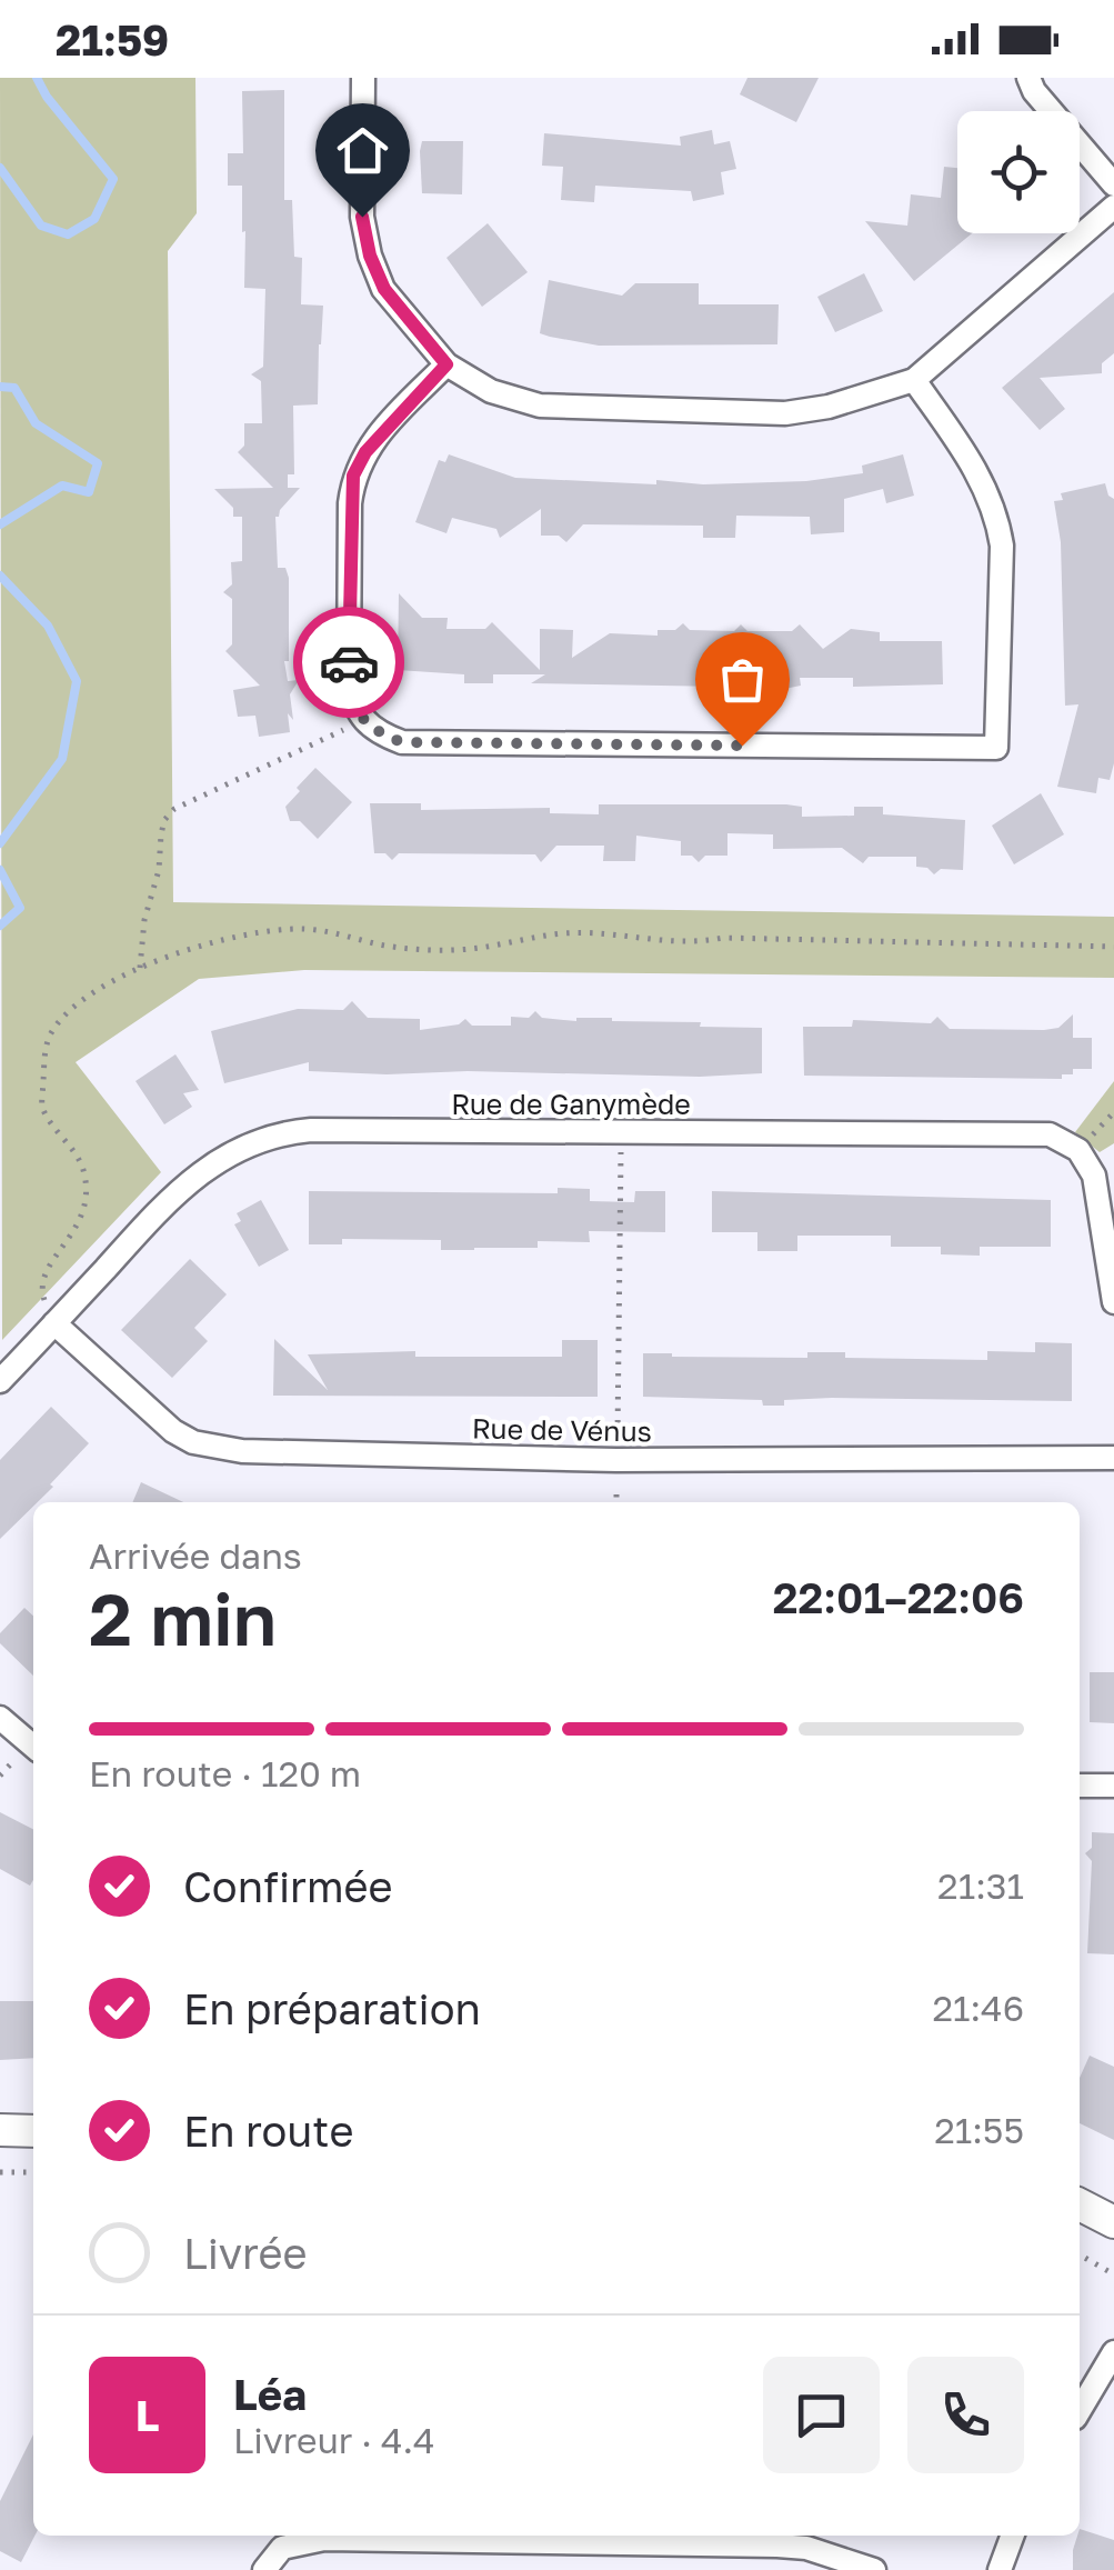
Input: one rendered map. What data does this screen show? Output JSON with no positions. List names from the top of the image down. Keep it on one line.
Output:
{"streets":{"street":["Rue de Ganymède","Rue de Vénus"]},"crossings":[["Rue de Ganymède","Rue de Vénus"]],"page":{"status":"21:59","heading":["2 min","Arrivée dans","22:01–22:06"],"panel":["Léa","Livreur · 4.4"],"bar":"En route · 120 m","list":[["Confirmée","21:31"],["En préparation","21:46"],["En route","21:55"],"Livrée"],"round":"L"}}
